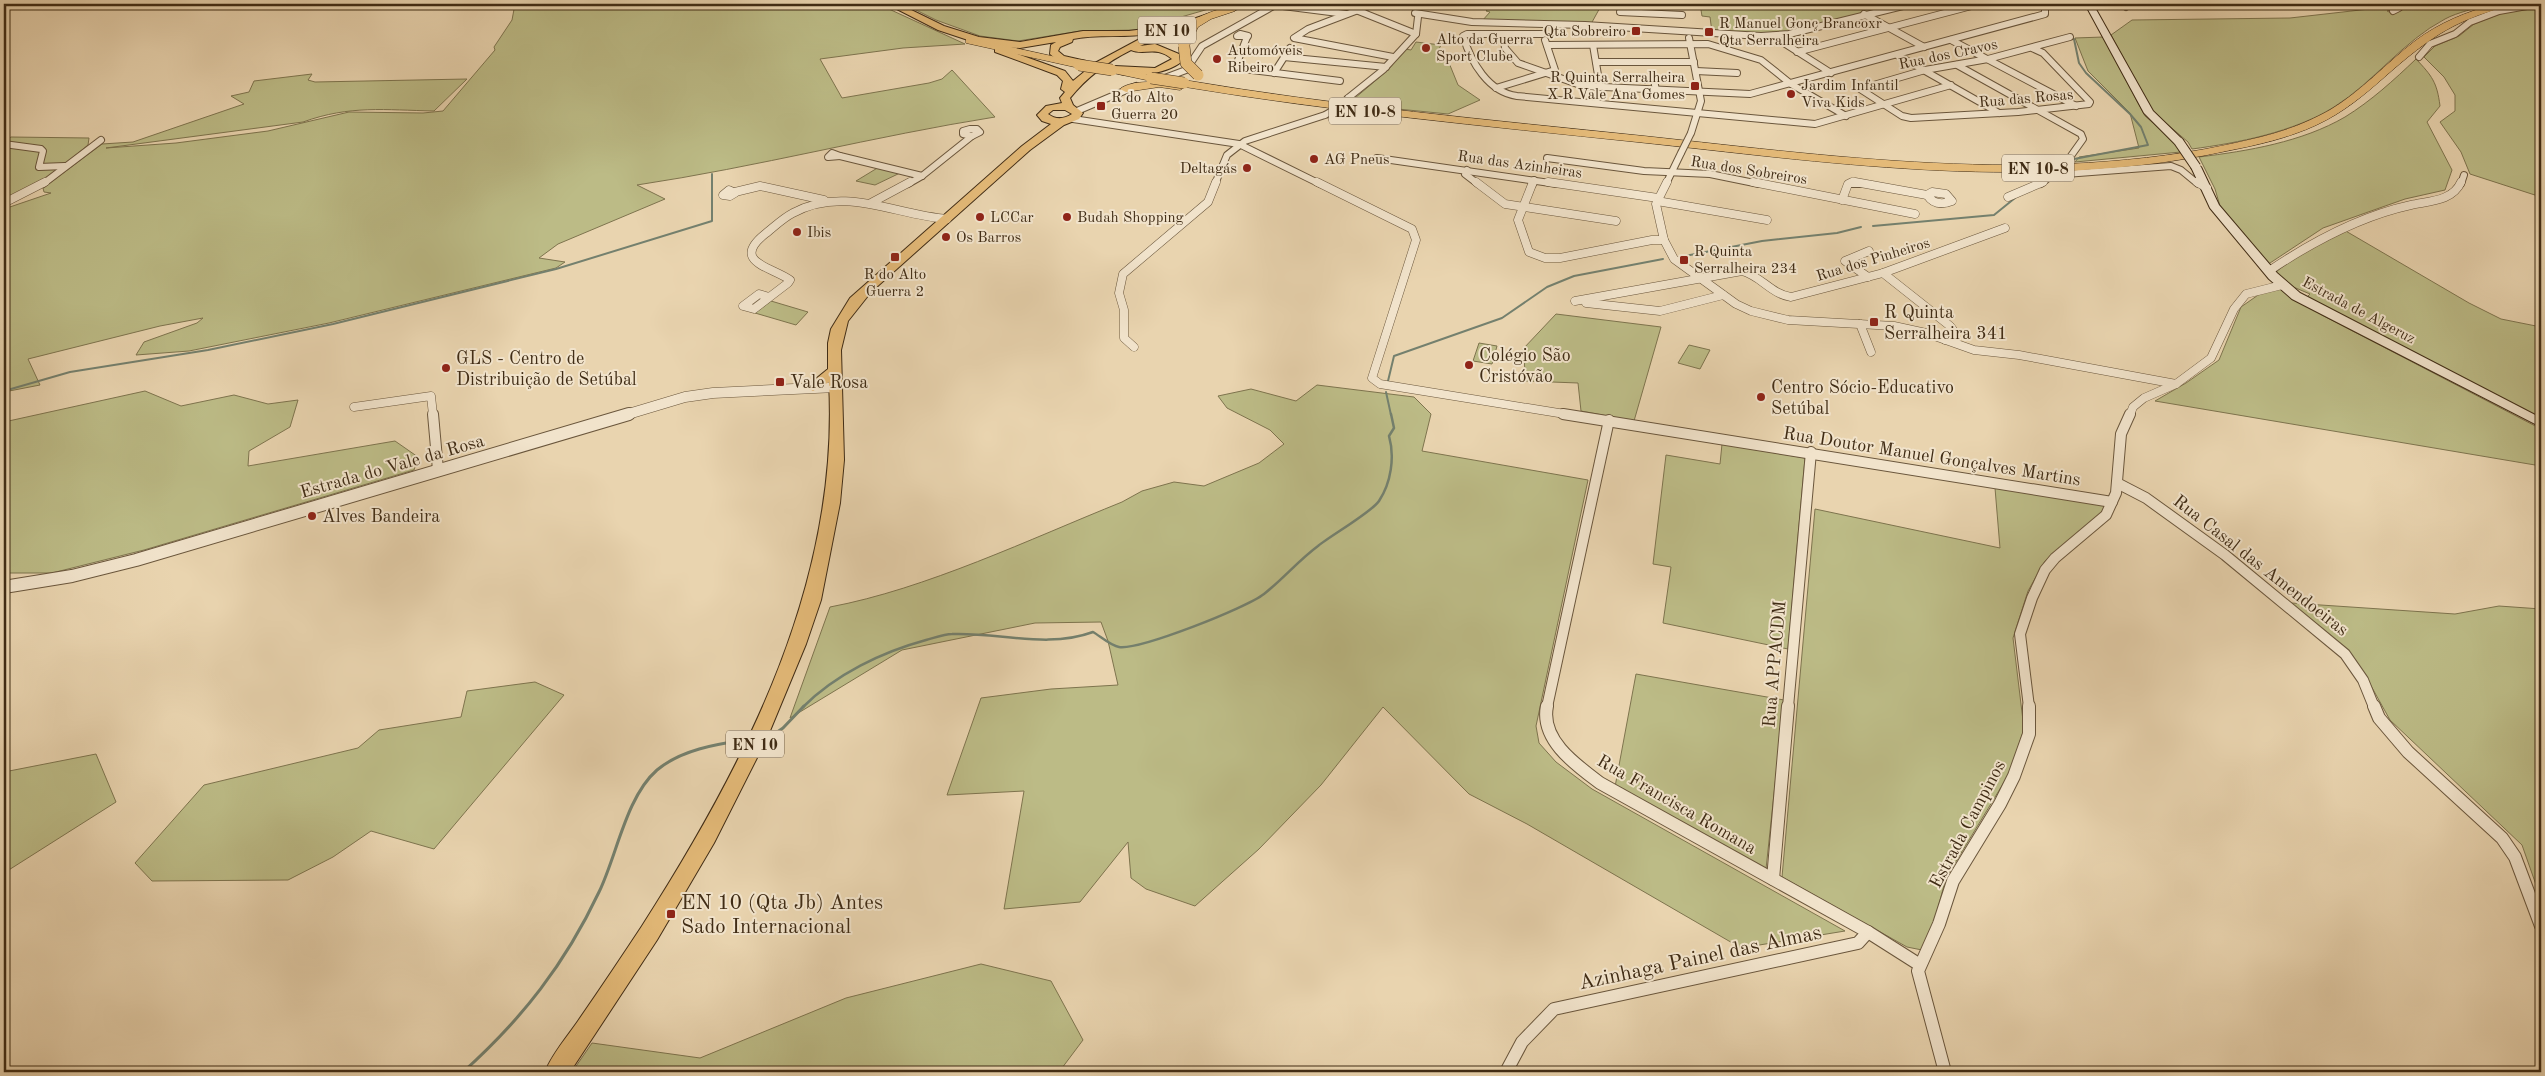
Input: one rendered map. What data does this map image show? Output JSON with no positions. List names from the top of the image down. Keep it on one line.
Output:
{"streets":{"highway":["EN 10-8"],"main road":["EN 10","Estrada de Algeruz"],"street":["Rua dos Cravos","Rua das Rosas","Rua das Azinheiras","Rua dos Sobreiros","Rua dos Pinheiros","Rua Doutor Manuel Gonçalves Martins","Estrada do Vale da Rosa","Rua Casal das Amendoeiras","Rua APPACDM","Rua Francisca Romana","Estrada Campinos","Azinhaga Painel das Almas"]},"crossings":[["EN 10","EN 10-8"],["EN 10","Rua Doutor Manuel Gonçalves Martins"],["Rua dos Cravos","Rua das Rosas"],["Estrada de Algeruz","Estrada Campinos"],["Rua Doutor Manuel Gonçalves Martins","Rua APPACDM"],["Rua Doutor Manuel Gonçalves Martins","Rua Francisca Romana"],["Rua Doutor Manuel Gonçalves Martins","Estrada Campinos"],["Rua Casal das Amendoeiras","Estrada Campinos"],["Rua APPACDM","Rua Francisca Romana"],["Rua Francisca Romana","Azinhaga Painel das Almas"]],"places":{"transit":["Qta Sobreiro","R Manuel Gonç Brancoxr Qta Serralheira","R Quinta Serralheira X R Vale Ana Gomes","R do Alto Guerra 20","R do Alto Guerra 2","R Quinta Serralheira 234","R Quinta Serralheira 341","Vale Rosa","EN 10 (Qta Jb) Antes Sado Internacional"],"other":["Alto da Guerra Sport Clube","Automóveis Ribeiro","Jardim Infantil Viva Kids","AG Pneus","Deltagás","LCCar","Budah Shopping","Ibis","Os Barros","Colégio São Cristóvão","GLS - Centro de Distribuição de Setúbal","Centro Sócio-Educativo Setúbal","Alves Bandeira"]}}
